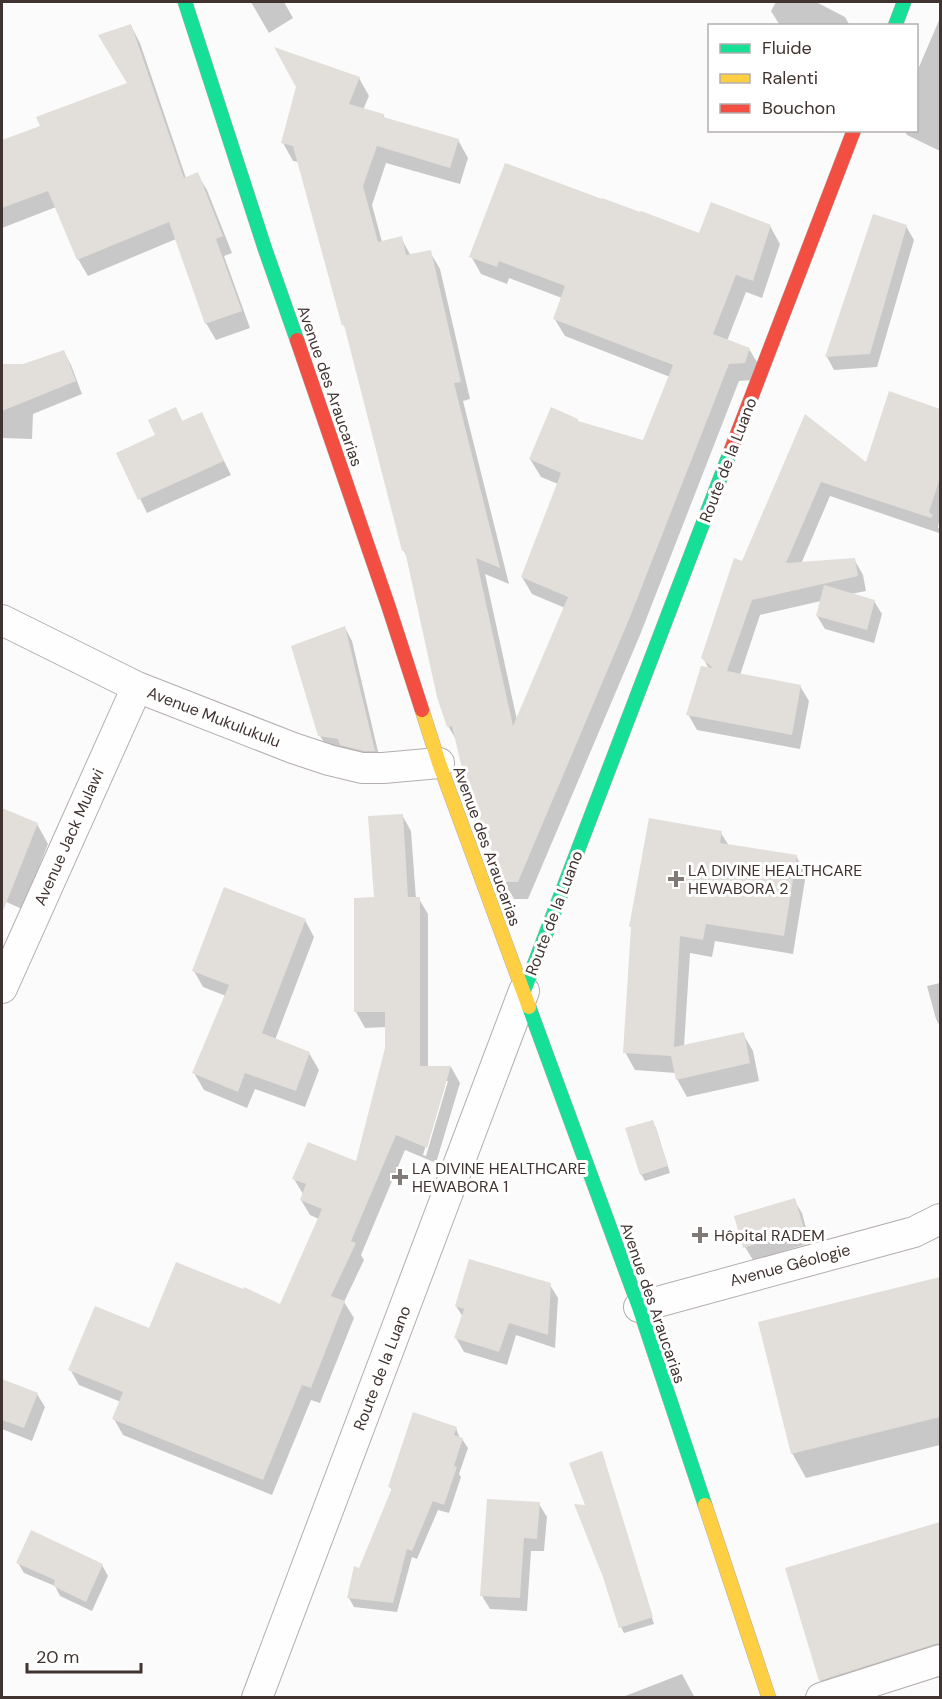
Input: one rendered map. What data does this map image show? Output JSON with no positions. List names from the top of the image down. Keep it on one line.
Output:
{"streets":{"street":["Avenue des Araucarias","Route de la Luano","Avenue Mukulukulu","Avenue Jack Mulawi","Avenue Géologie"]},"crossings":[["Avenue des Araucarias","Route de la Luano"],["Avenue des Araucarias","Avenue Mukulukulu"],["Avenue des Araucarias","Avenue Géologie"],["Avenue Mukulukulu","Avenue Jack Mulawi"]],"places":{"health":["LA DIVINE HEALTHCARE HEWABORA 2","LA DIVINE HEALTHCARE HEWABORA 1","Hôpital RADEM"]},"legend":["Fluide","Ralenti","Bouchon"],"scale_bar":"20 m"}
